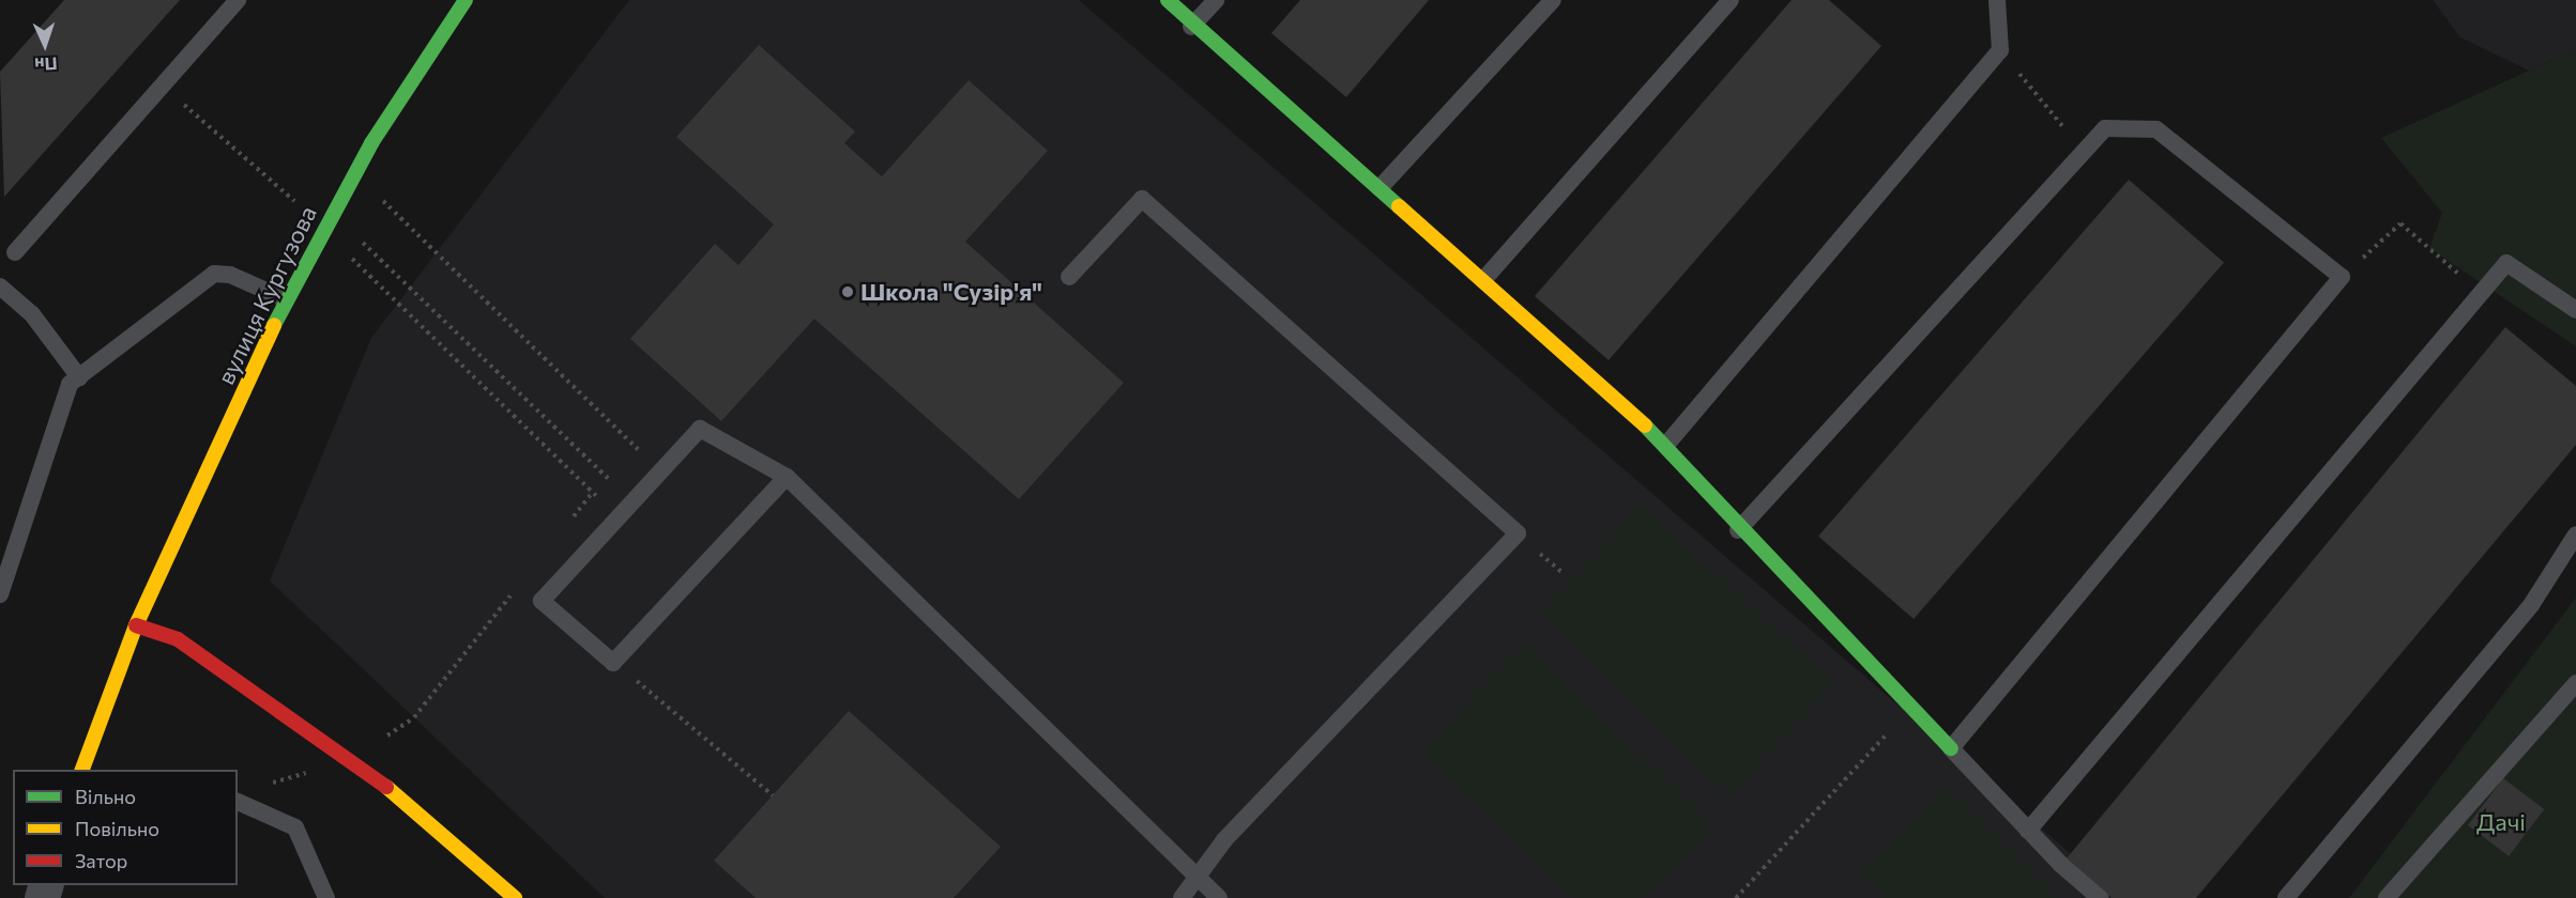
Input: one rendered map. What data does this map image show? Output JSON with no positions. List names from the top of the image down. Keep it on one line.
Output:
{"streets":{"street":["вулиця Кургузова"]},"parks":["Дачі"],"places":["Школа \"Сузір'я\""],"legend":["Вільно","Повільно","Затор"],"north":"bottom"}
